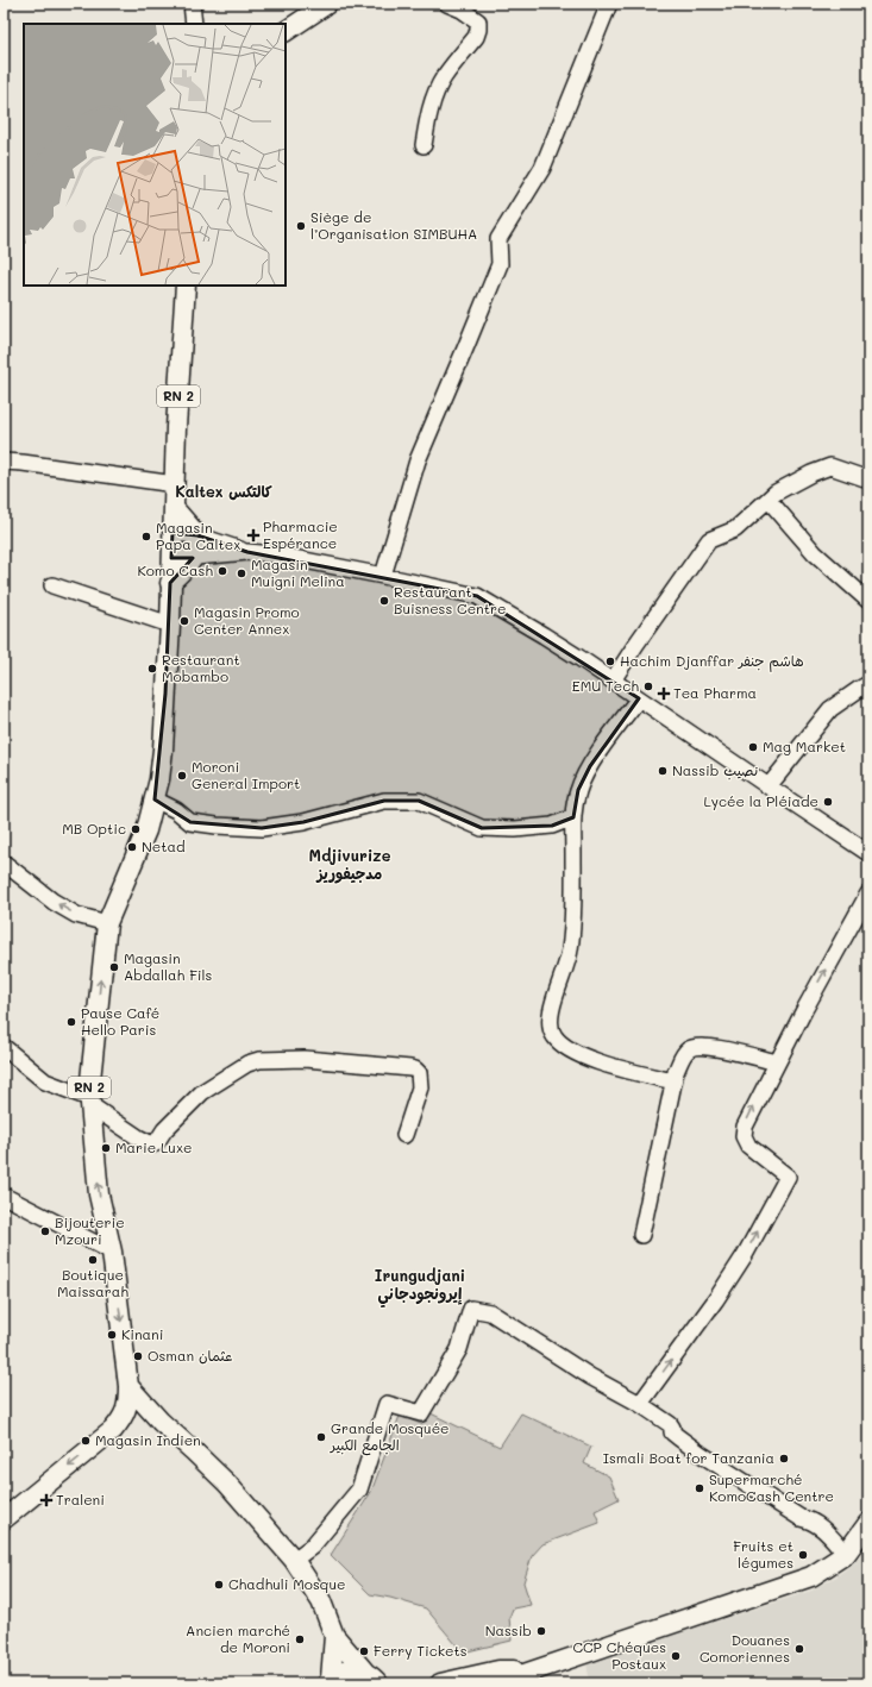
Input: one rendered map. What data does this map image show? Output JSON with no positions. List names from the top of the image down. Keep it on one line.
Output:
{"streets":{"main road":["RN 2"]},"districts":["Kaltex كالتكس","Mdjivurize مدجيفوريز","Irungudjani إيرونجودجاني"],"places":{"other":["Siège de l’Organisation SIMBUHA","Magasin Papa Caltex","Komo Cash","Magasin Muigni Melina","Restaurant Buisness Centre","Magasin Promo Center Annex","Hachim Djanffar هاشم جنفر","Restaurant Mobambo","EMU Tech","Mag Market","Nassib نصيب","Moroni General Import","Lycée la Pléiade","MB Optic","Netad","Magasin Abdallah Fils","Pause Café Hello Paris","Marie Luxe","Bijouterie Mzouri","Boutique Maissarah","Kinani","Osman عثمان","Grande Mosquée الجامع الكبير","Magasin Indien","Ismali Boat for Tanzania","Supermarché KomoCash Centre","Fruits et légumes","Chadhuli Mosque","Nassib","Ancien marché de Moroni","Douanes Comoriennes","Ferry Tickets","CCP Chéques Postaux"],"health":["Pharmacie Espérance","Tea Pharma","Traleni"]}}
